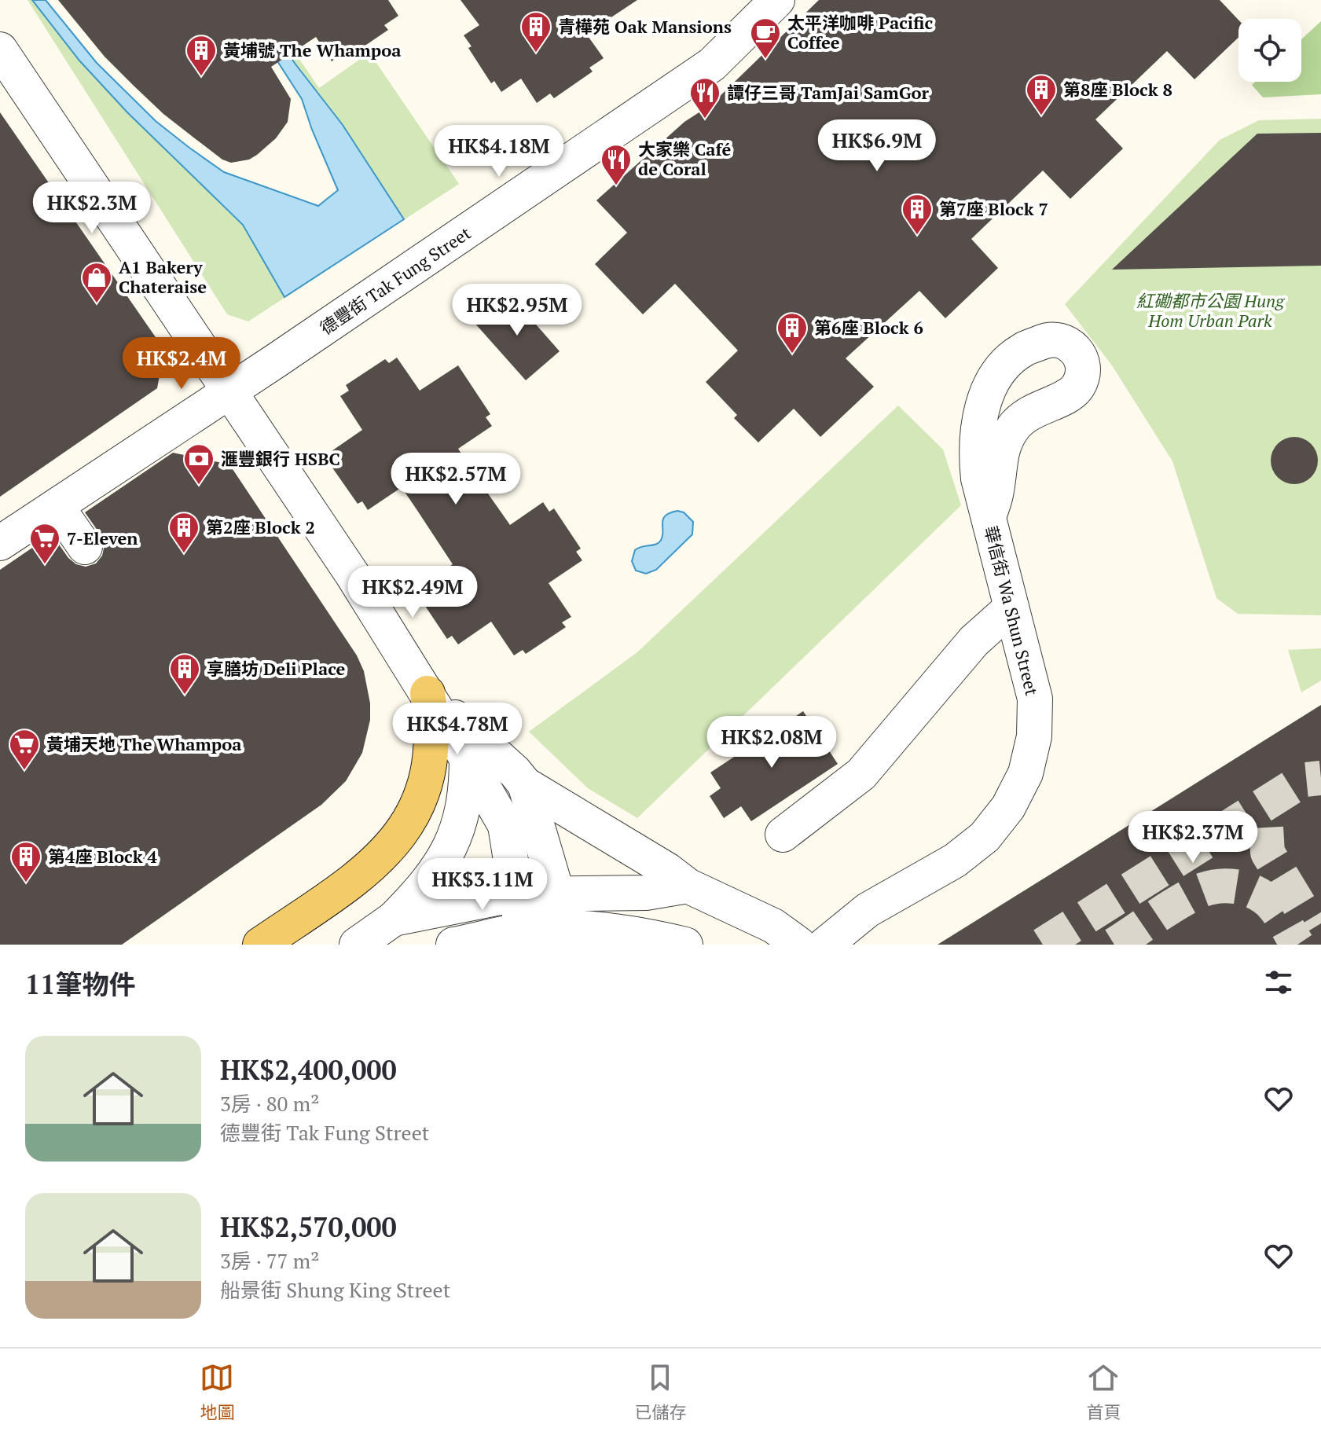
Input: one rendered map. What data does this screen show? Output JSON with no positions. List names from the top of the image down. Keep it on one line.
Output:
{"streets":{"street":["德豐街 Tak Fung Street","華信街 Wa Shun Street"]},"parks":["紅磡都市公園 Hung Hom Urban Park"],"places":{"building":["青樺苑 Oak Mansions","黃埔號 The Whampoa","第8座 Block 8","第7座 Block 7","第6座 Block 6","第2座 Block 2","享膳坊 Deli Place","第4座 Block 4"],"cafe":["太平洋咖啡 Pacific Coffee"],"restaurant":["譚仔三哥 TamJai SamGor","大家樂 Café de Coral"],"shop":["A1 Bakery Chateraise"],"bank":["滙豐銀行 HSBC"],"supermarket":["7-Eleven","黃埔天地 The Whampoa"]},"page":{"price":["HK$6.9M","HK$4.18M","HK$2.3M","HK$2.95M","HK$2.4M","HK$2.57M","HK$2.49M","HK$4.78M","HK$2.08M","HK$2.37M","HK$3.11M"],"heading":"11筆物件","list":[{"name":"HK$2,400,000","note":"3房 · 80 m² · 德豐街 Tak Fung Street"},{"name":"HK$2,570,000","note":"3房 · 77 m² · 船景街 Shung King Street"}],"tabs":["地圖","已儲存","首頁"]}}
